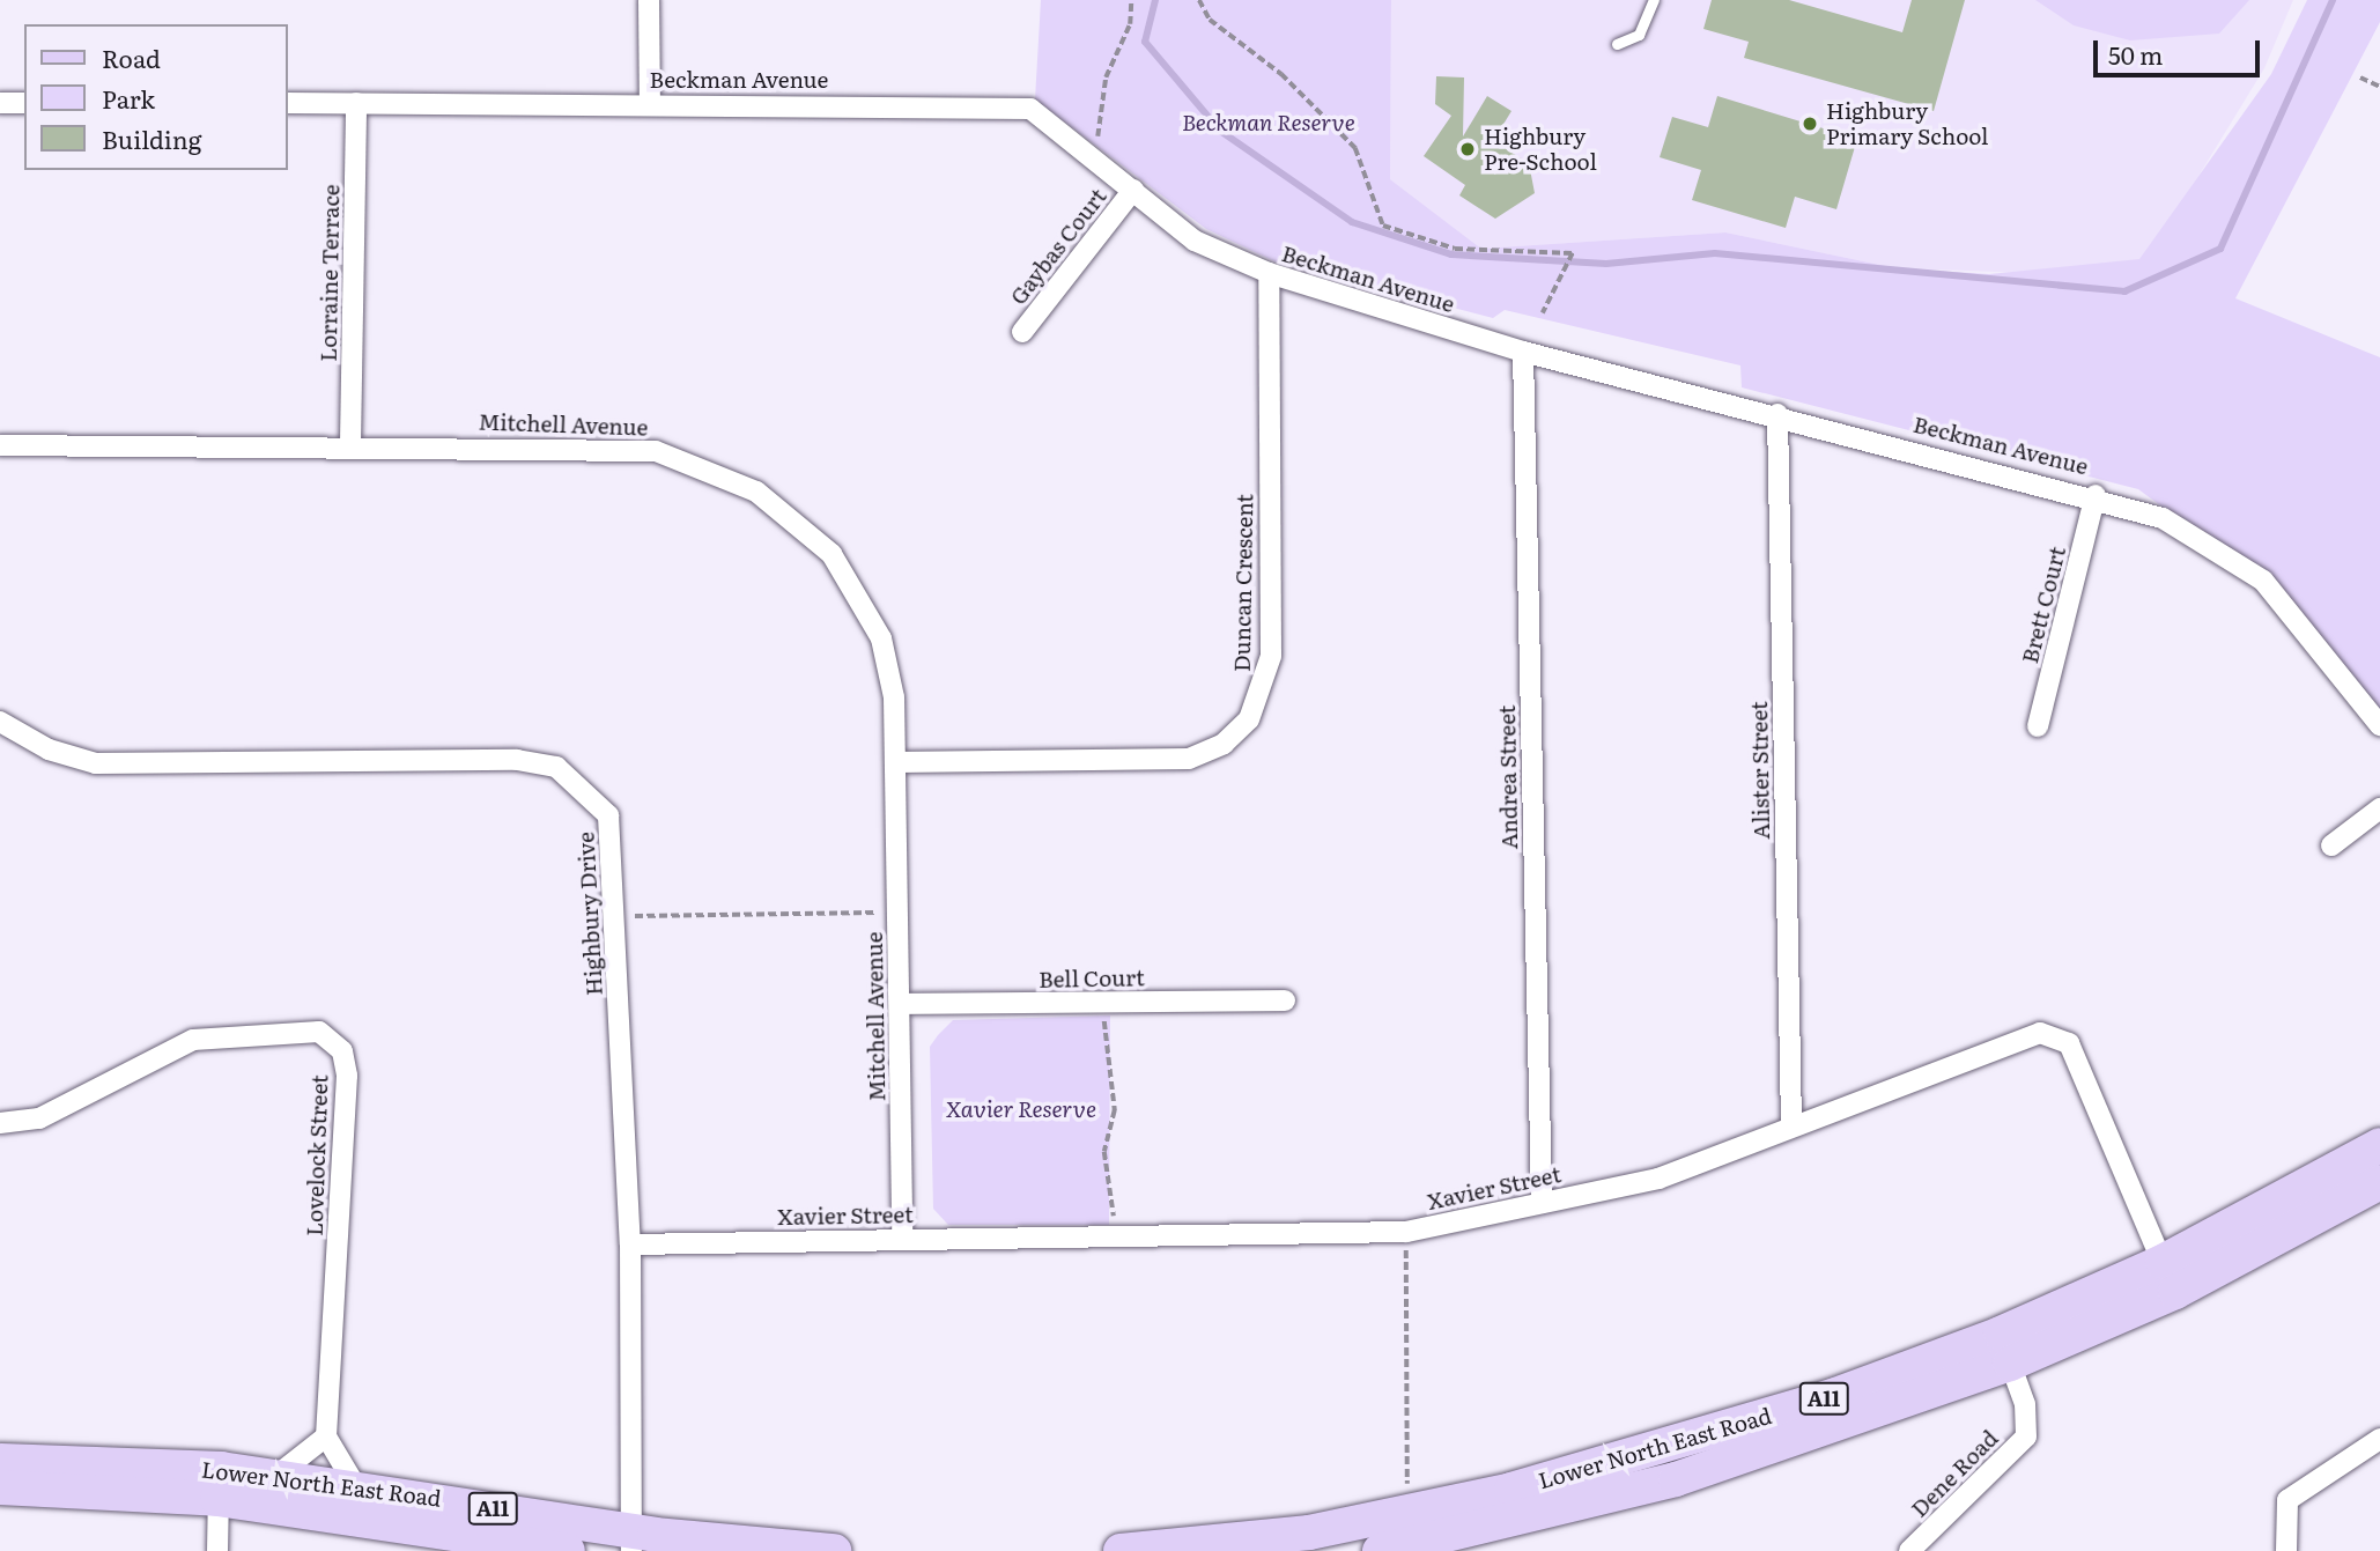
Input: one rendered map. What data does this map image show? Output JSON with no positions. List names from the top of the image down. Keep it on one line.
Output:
{"streets":{"main road":["A11","Lower North East Road"],"street":["Beckman Avenue","Gaybas Court","Lorraine Terrace","Mitchell Avenue","Duncan Crescent","Brett Court","Alister Street","Andrea Street","Highbury Drive","Bell Court","Lovelock Street","Xavier Street","Dene Road"]},"crossings":[["Beckman Avenue","Gaybas Court"],["Beckman Avenue","Lorraine Terrace"],["Beckman Avenue","Duncan Crescent"],["Beckman Avenue","Brett Court"],["Beckman Avenue","Alister Street"],["Beckman Avenue","Andrea Street"],["Lorraine Terrace","Mitchell Avenue"],["Mitchell Avenue","Duncan Crescent"],["Mitchell Avenue","Bell Court"],["Mitchell Avenue","Xavier Street"],["Alister Street","Xavier Street"],["Andrea Street","Xavier Street"],["Highbury Drive","Xavier Street"],["Highbury Drive","Lower North East Road"],["Xavier Street","Lower North East Road"],["Lower North East Road","Dene Road"]],"parks":["Beckman Reserve","Xavier Reserve"],"places":["Highbury Primary School","Highbury Pre-School"],"legend":["Road","Park","Building"],"scale_bar":"50 m"}
